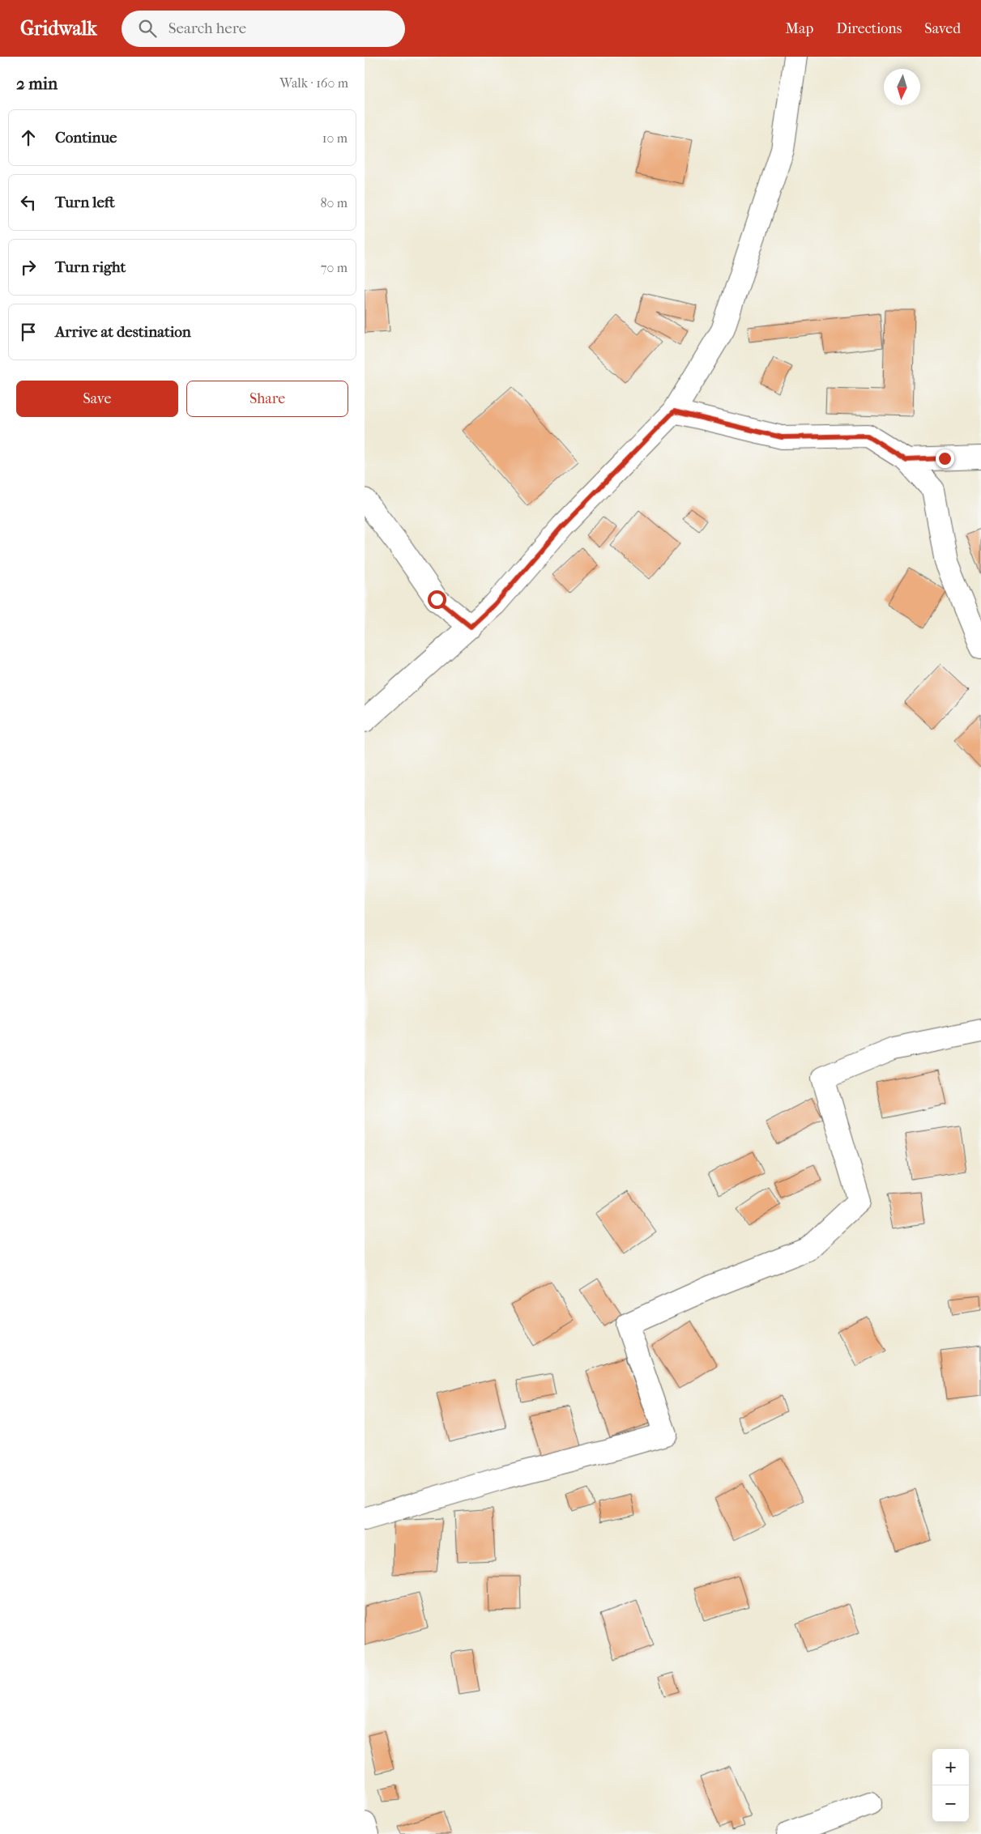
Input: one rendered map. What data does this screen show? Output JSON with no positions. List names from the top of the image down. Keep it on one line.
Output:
{"north":"bottom","page":{"header":"Gridwalk","search":"Search here","nav":["Map","Directions","Saved"],"heading":["2 min","Walk · 160 m"],"list":[["Continue","10 m"],["Turn left","80 m"],["Turn right","70 m"],"Arrive at destination"],"buttons":["Save","Share"],"map_buttons":["+","−"]}}
